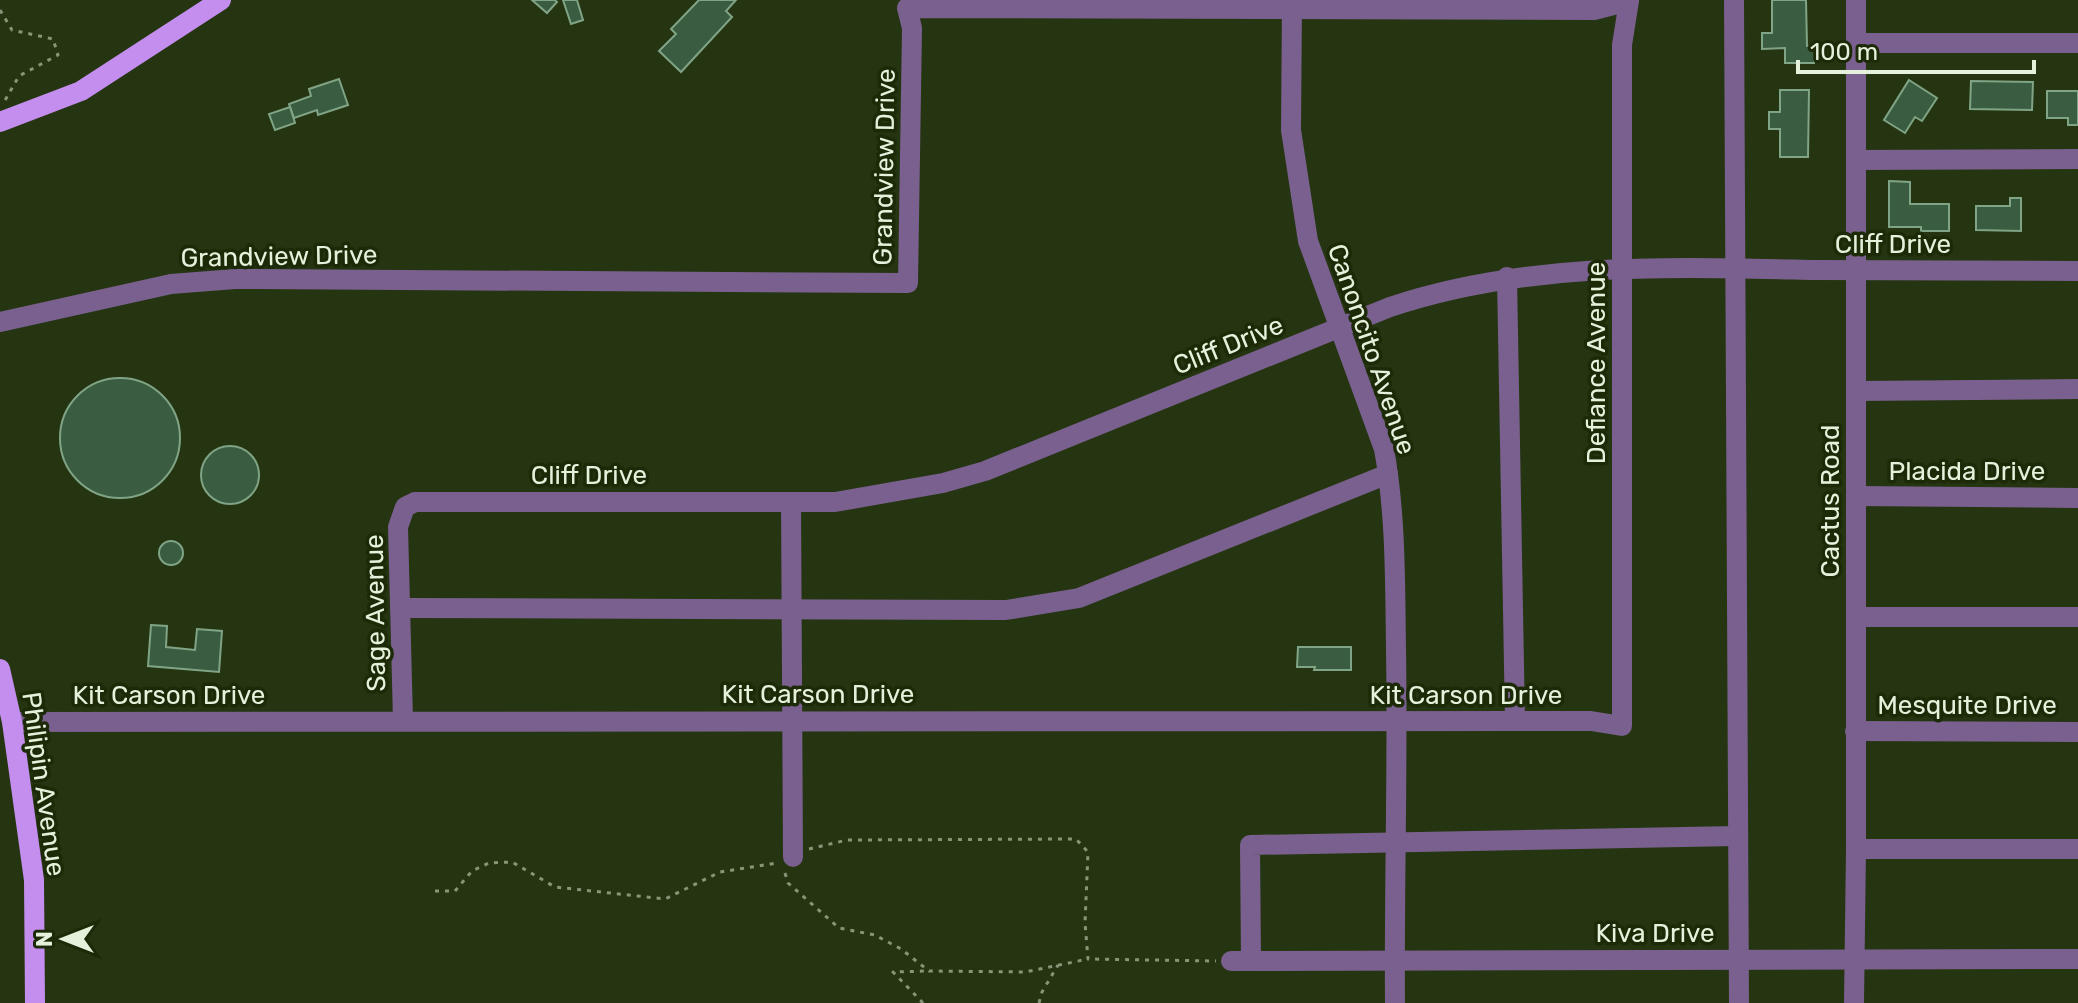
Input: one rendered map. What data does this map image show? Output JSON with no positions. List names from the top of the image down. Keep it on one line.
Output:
{"streets":{"main road":["Philipin Avenue"],"street":["Grandview Drive","Cliff Drive","Canoncito Avenue","Defiance Avenue","Placida Drive","Cactus Road","Sage Avenue","Kit Carson Drive","Mesquite Drive","Kiva Drive"]},"crossings":[["Grandview Drive","Canoncito Avenue"],["Grandview Drive","Defiance Avenue"],["Cliff Drive","Canoncito Avenue"],["Cliff Drive","Defiance Avenue"],["Cliff Drive","Cactus Road"],["Cliff Drive","Sage Avenue"],["Canoncito Avenue","Kit Carson Drive"],["Canoncito Avenue","Kiva Drive"],["Defiance Avenue","Kit Carson Drive"],["Placida Drive","Cactus Road"],["Cactus Road","Mesquite Drive"],["Cactus Road","Kiva Drive"],["Sage Avenue","Kit Carson Drive"],["Kit Carson Drive","Philipin Avenue"]],"scale_bar":"100 m","north":"left"}
